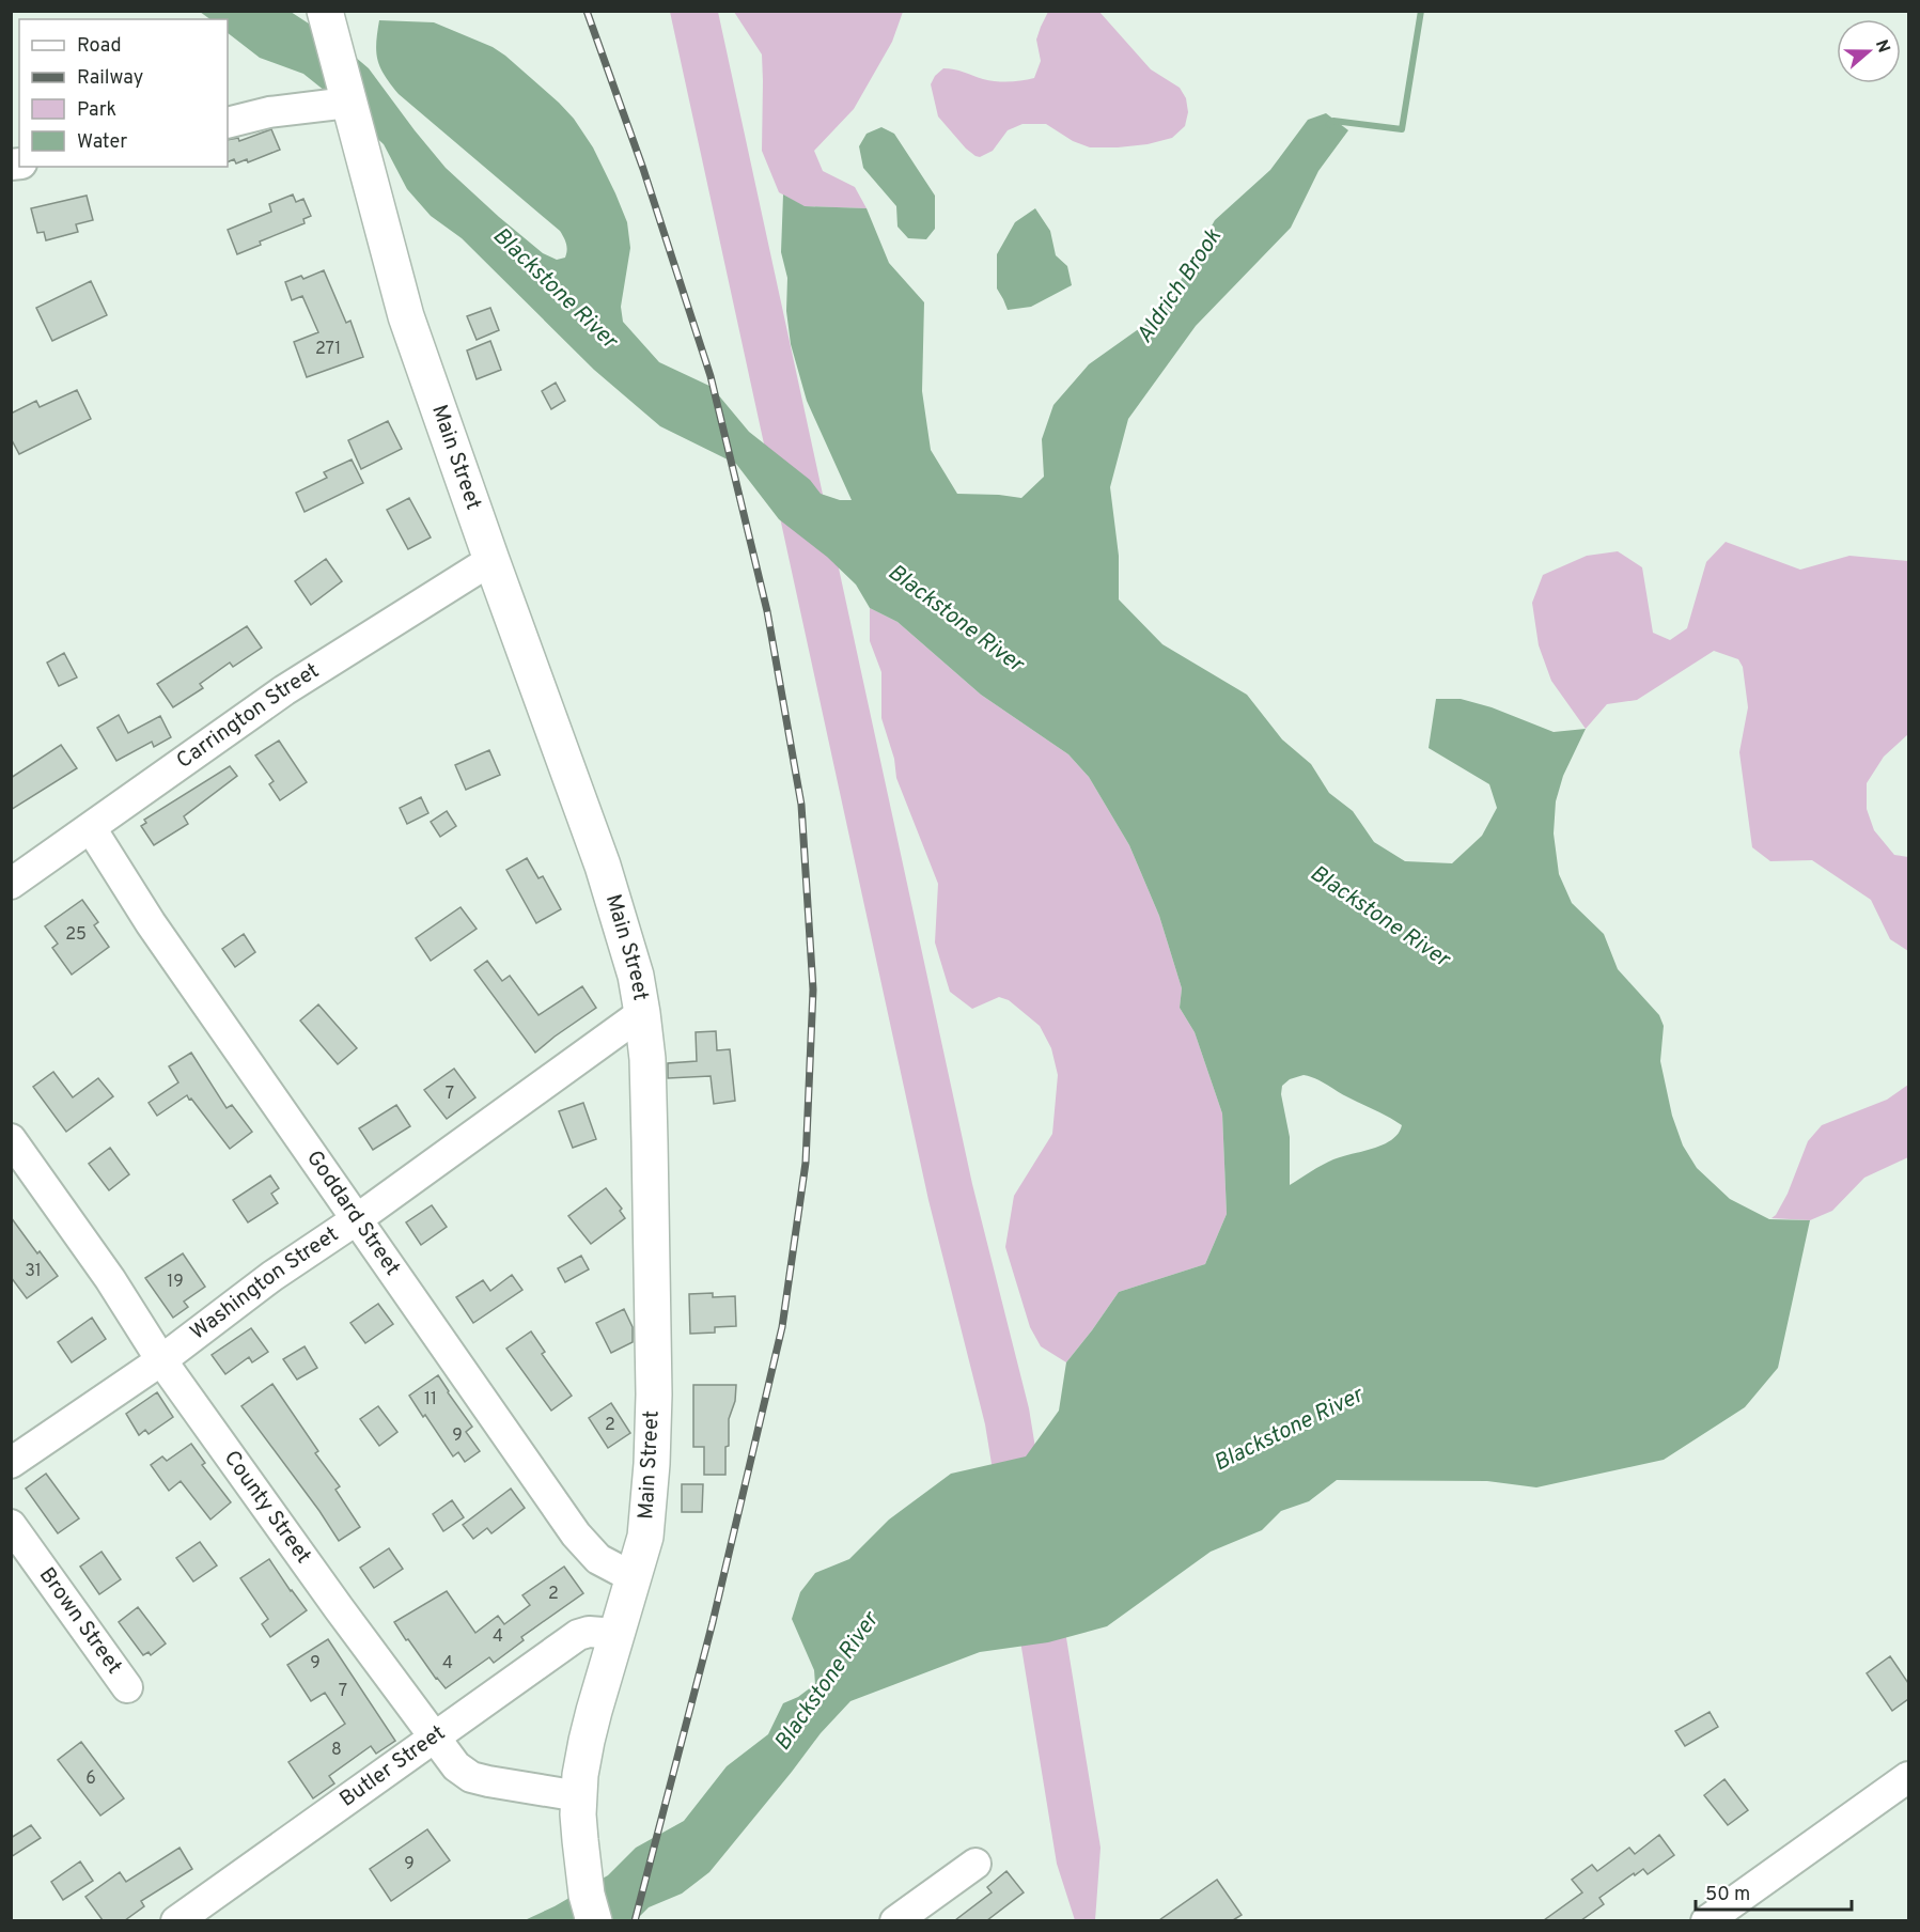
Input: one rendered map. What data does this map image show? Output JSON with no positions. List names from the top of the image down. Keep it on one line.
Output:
{"streets":{"main road":["Main Street"],"street":["Carrington Street","Goddard Street","Washington Street","County Street","Brown Street","Butler Street"]},"crossings":[["Main Street","Carrington Street"],["Main Street","Goddard Street"],["Main Street","Washington Street"],["Main Street","County Street"],["Main Street","Butler Street"],["Carrington Street","Goddard Street"],["Goddard Street","Washington Street"],["Washington Street","County Street"],["County Street","Butler Street"]],"water":["Aldrich Brook","Blackstone River"],"house_numbers":["271","25","7","31","19","11","2","9","2","4","9","4","7","8","6","9"],"legend":["Road","Railway","Park","Water"],"scale_bar":"50 m","north":"right"}
